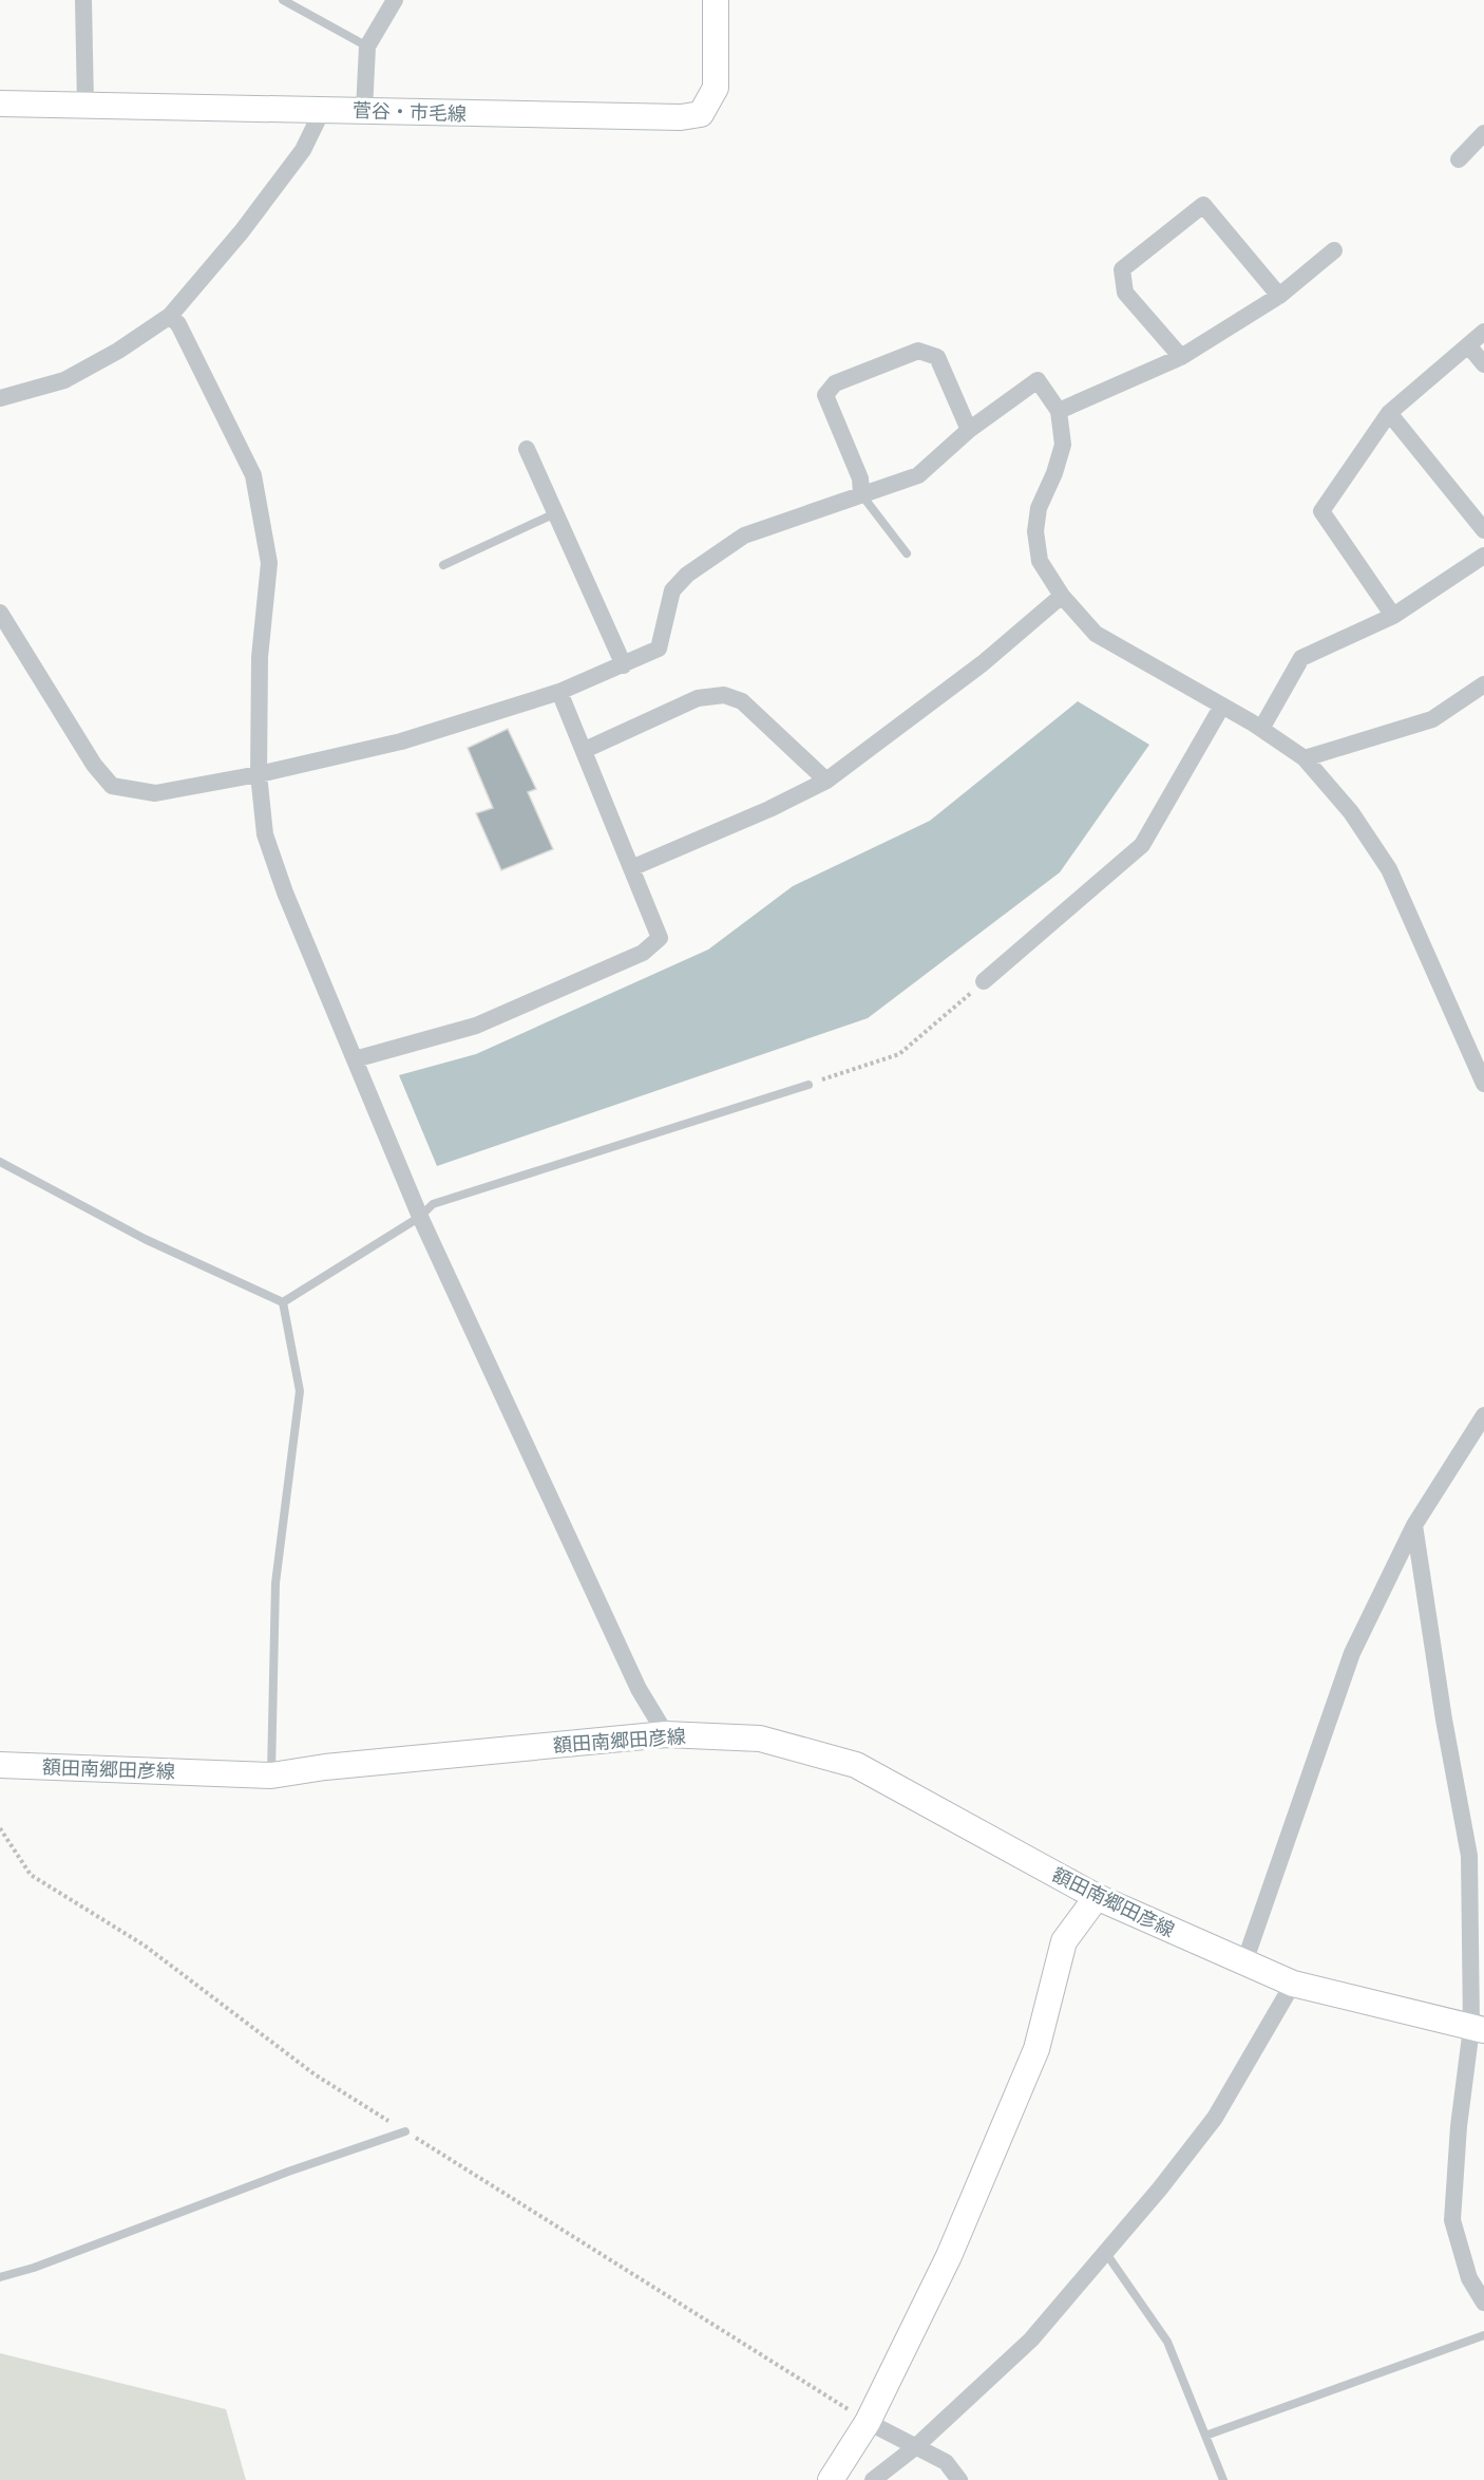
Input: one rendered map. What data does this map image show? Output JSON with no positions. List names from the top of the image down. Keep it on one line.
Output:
{"streets":{"main road":["菅谷・市毛線","額田南郷田彦線"]}}
